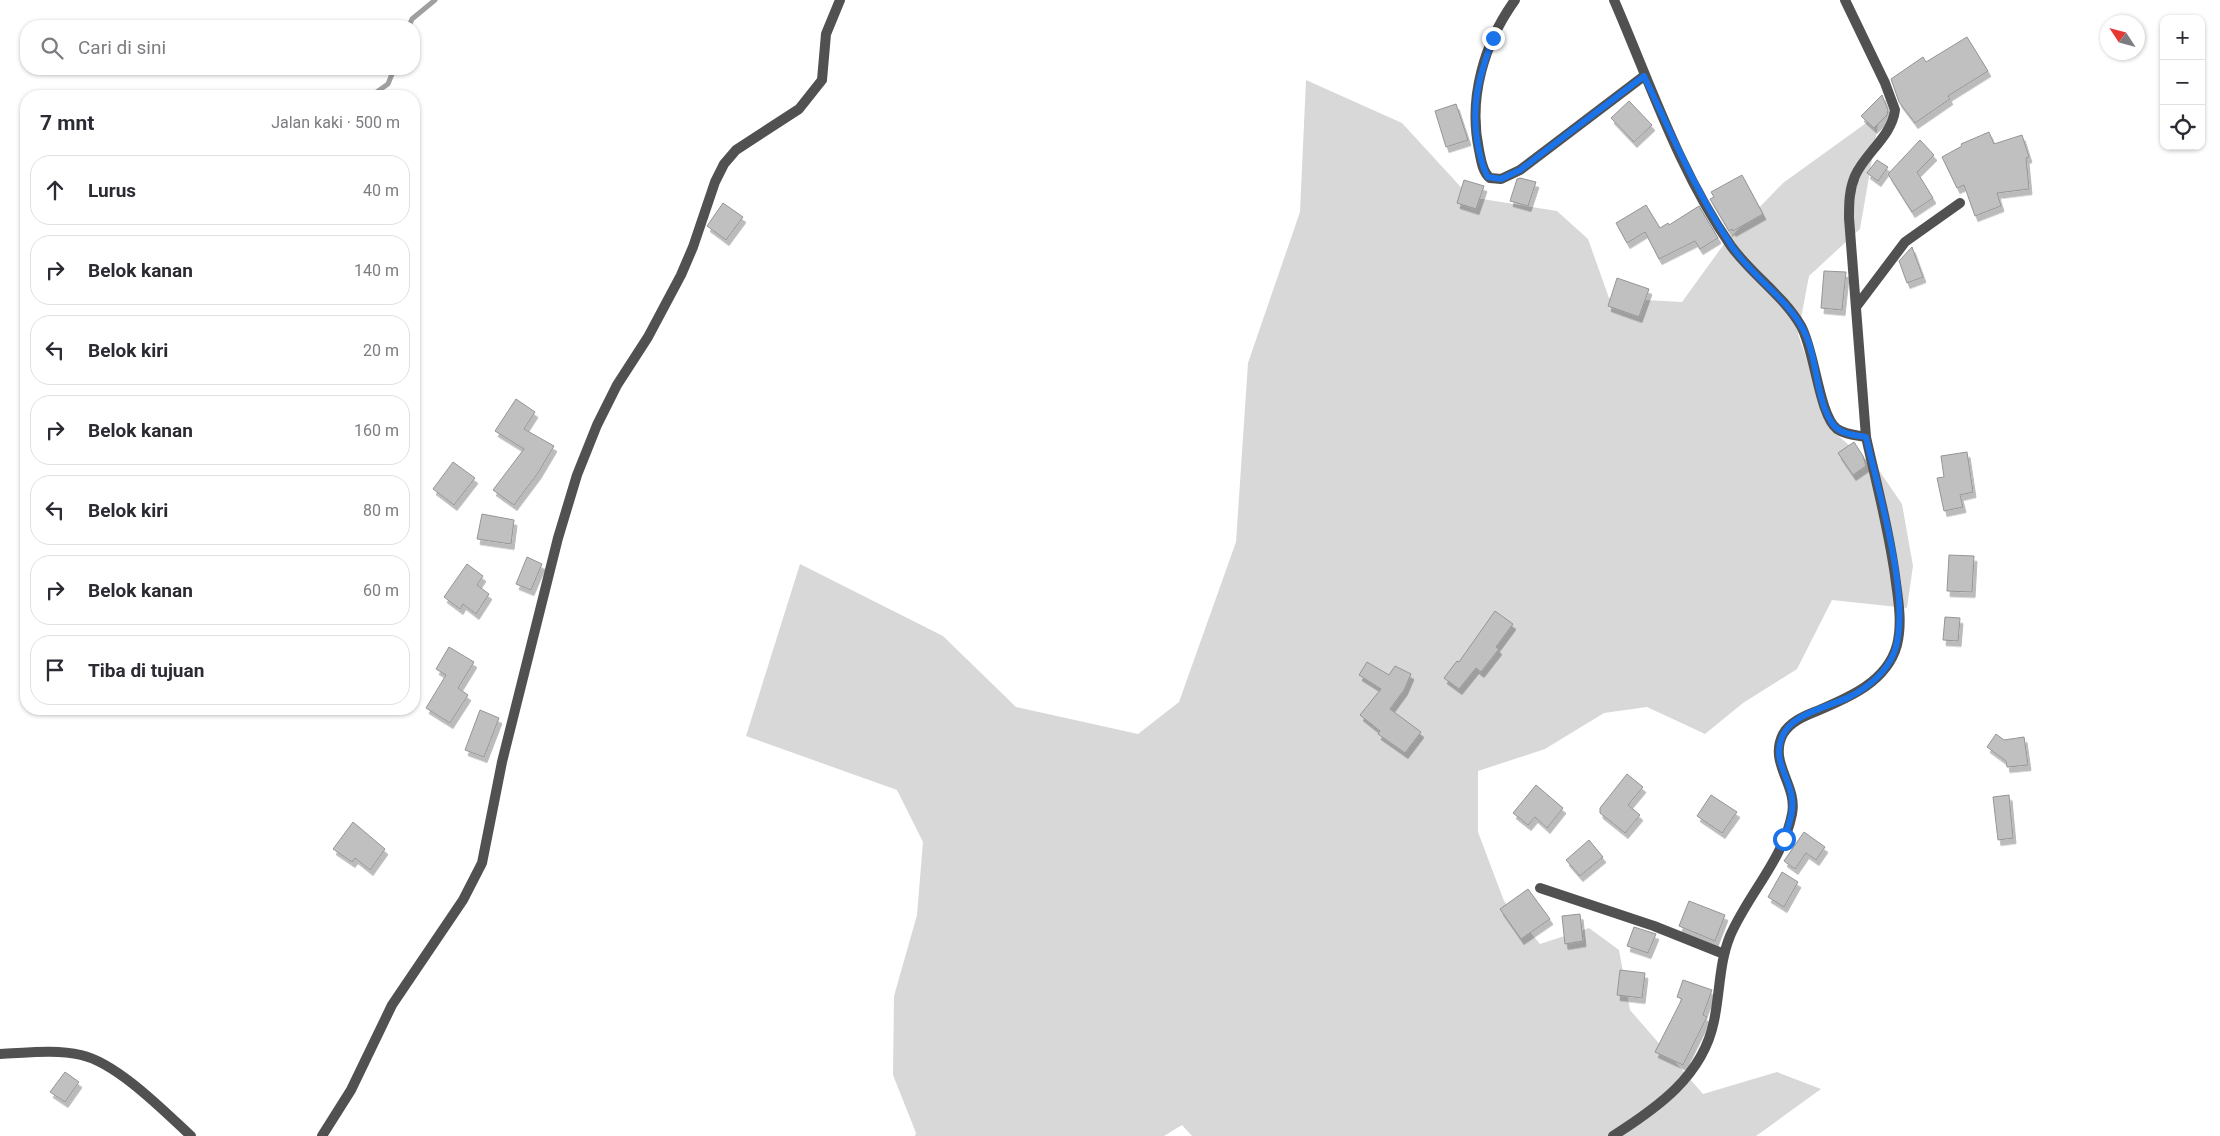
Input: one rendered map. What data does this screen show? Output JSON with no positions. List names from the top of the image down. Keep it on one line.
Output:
{"north":"top left","page":{"map_buttons":["+","−"],"search":"Cari di sini","heading":["7 mnt","Jalan kaki · 500 m"],"list":[["Lurus","40 m"],["Belok kanan","140 m"],["Belok kiri","20 m"],["Belok kanan","160 m"],["Belok kiri","80 m"],["Belok kanan","60 m"],"Tiba di tujuan"]}}
